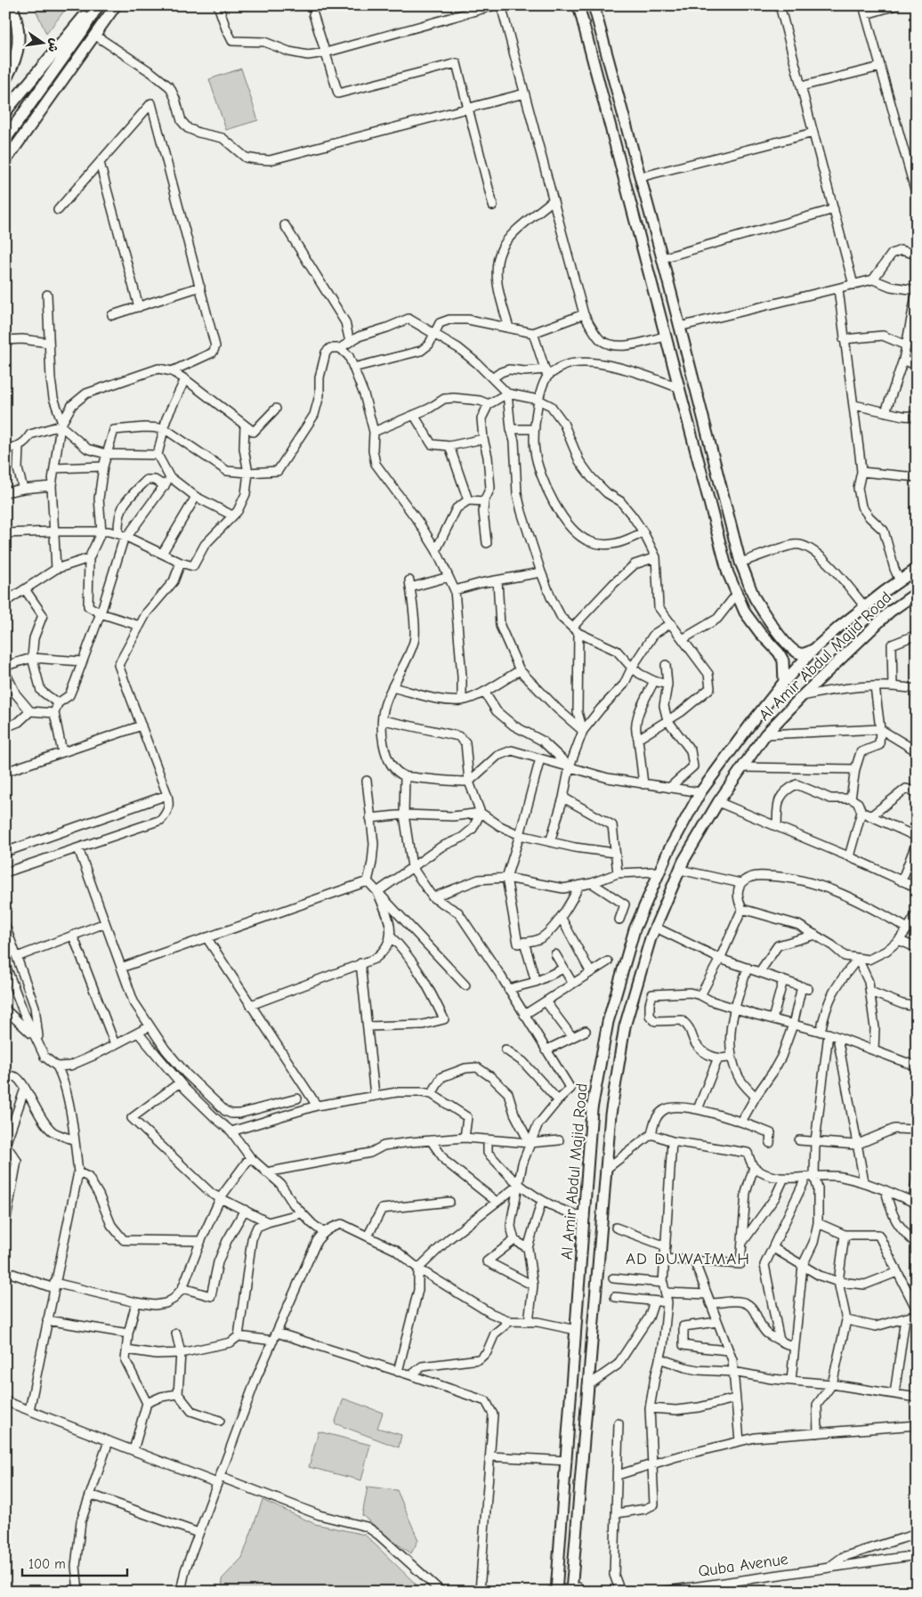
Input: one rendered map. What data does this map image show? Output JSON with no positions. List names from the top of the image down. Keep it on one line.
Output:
{"streets":{"main road":["Al Amir Abdul Majid Road"],"street":["Quba Avenue"]},"districts":["AD DUWAIMAH"],"scale_bar":"100 m","north":"right"}
